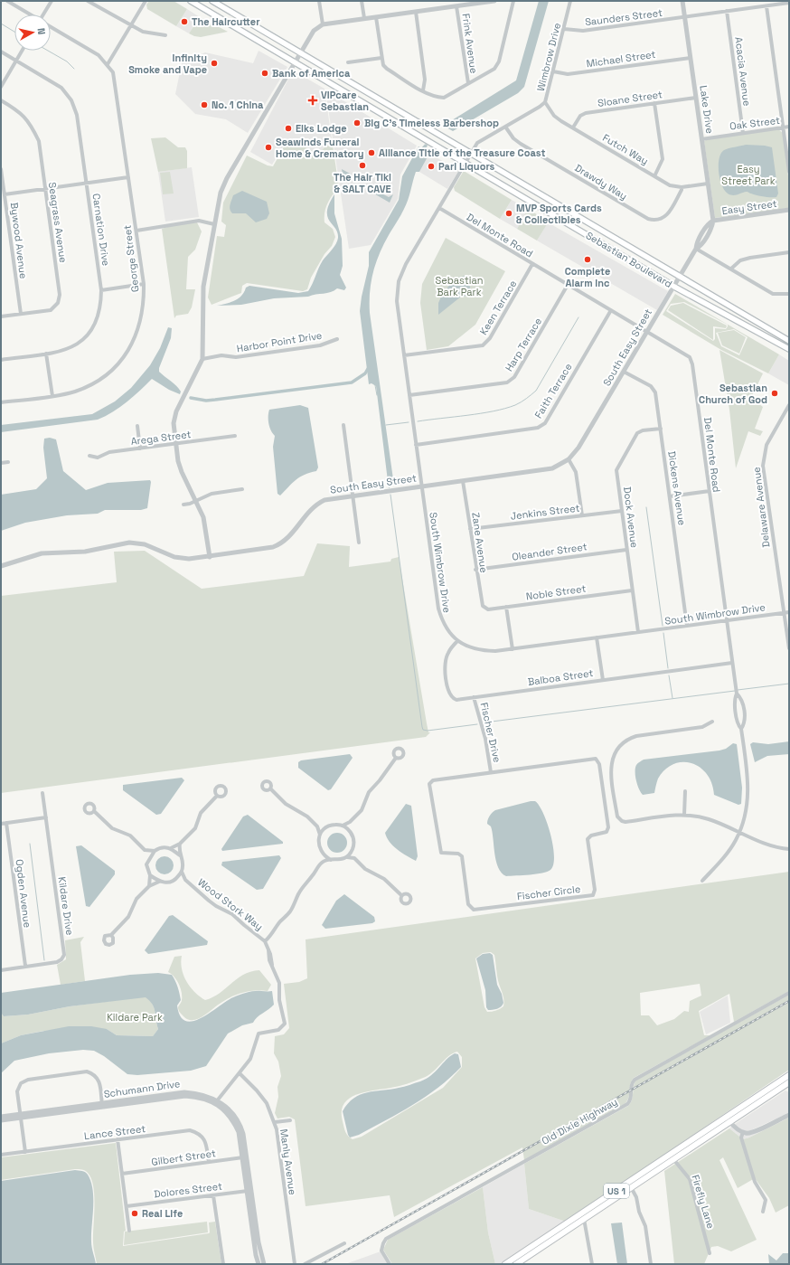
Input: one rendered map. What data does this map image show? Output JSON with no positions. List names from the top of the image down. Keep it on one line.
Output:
{"streets":{"main road":["Sebastian Boulevard","US 1"],"street":["Saunders Street","Frink Avenue","Wimbrow Drive","Michael Street","Acacia Avenue","Sloane Street","Lake Drive","Oak Street","Futch Way","Drawdy Way","Easy Street","Seagrass Avenue","Carnation Drive","Del Monte Road","Bywood Avenue","George Street","Keen Terrace","Harbor Point Drive","Harp Terrace","South Easy Street","Faith Terrace","Arega Street","Dickens Avenue","Delaware Avenue","Jenkins Street","Dock Avenue","Zane Avenue","Oleander Street","South Wimbrow Drive","Noble Street","Balboa Street","Fischer Drive","Fischer Circle","Ogden Avenue","Wood Stork Way","Kildare Drive","Schumann Drive","Old Dixie Highway","Lance Street","Gilbert Street","Manly Avenue","Dolores Street","Firefly Lane"]},"crossings":[["Saunders Street","Wimbrow Drive"],["Saunders Street","Acacia Avenue"],["Saunders Street","Lake Drive"],["Wimbrow Drive","Michael Street"],["Wimbrow Drive","Futch Way"],["Wimbrow Drive","Drawdy Way"],["Wimbrow Drive","Sebastian Boulevard"],["Wimbrow Drive","South Wimbrow Drive"],["Michael Street","Lake Drive"],["Acacia Avenue","Oak Street"],["Sloane Street","Lake Drive"],["Sloane Street","Futch Way"],["Lake Drive","Oak Street"],["Lake Drive","Futch Way"],["Lake Drive","Easy Street"],["Futch Way","Drawdy Way"],["Easy Street","Sebastian Boulevard"],["Easy Street","South Easy Street"],["Seagrass Avenue","Bywood Avenue"],["Del Monte Road","Keen Terrace"],["Del Monte Road","Harp Terrace"],["Del Monte Road","South Easy Street"],["Del Monte Road","Faith Terrace"],["Del Monte Road","South Wimbrow Drive"],["Del Monte Road","Balboa Street"],["Sebastian Boulevard","South Easy Street"],["Sebastian Boulevard","South Wimbrow Drive"],["Keen Terrace","South Wimbrow Drive"],["Harp Terrace","South Wimbrow Drive"],["South Easy Street","Dickens Avenue"],["South Easy Street","Zane Avenue"],["South Easy Street","South Wimbrow Drive"],["Faith Terrace","South Wimbrow Drive"],["Dickens Avenue","Dock Avenue"],["Dickens Avenue","South Wimbrow Drive"],["Delaware Avenue","South Wimbrow Drive"],["Jenkins Street","Dock Avenue"],["Jenkins Street","Zane Avenue"],["Dock Avenue","Oleander Street"],["Dock Avenue","South Wimbrow Drive"],["Dock Avenue","Noble Street"],["Zane Avenue","Oleander Street"],["Zane Avenue","Noble Street"],["South Wimbrow Drive","Balboa Street"],["Balboa Street","Fischer Drive"],["Fischer Drive","Fischer Circle"],["Ogden Avenue","Kildare Drive"],["Schumann Drive","Gilbert Street"],["Schumann Drive","Dolores Street"],["Lance Street","Gilbert Street"],["US 1","Firefly Lane"]],"parks":["Easy Street Park","Sebastian Bark Park","Kildare Park"],"places":{"other":["The Haircutter","Infinity Smoke and Vape","Bank of America","No. 1 China","Big C's Timeless Barbershop","Elks Lodge","Seawinds Funeral Home & Crematory","Alliance Title of the Treasure Coast","The Hair Tiki & SALT CAVE","Pari Liquors","MVP Sports Cards & Collectibles","Complete Alarm Inc","Sebastian Church of God","Real Life"],"health":["VIPcare Sebastian"]},"north":"right"}
